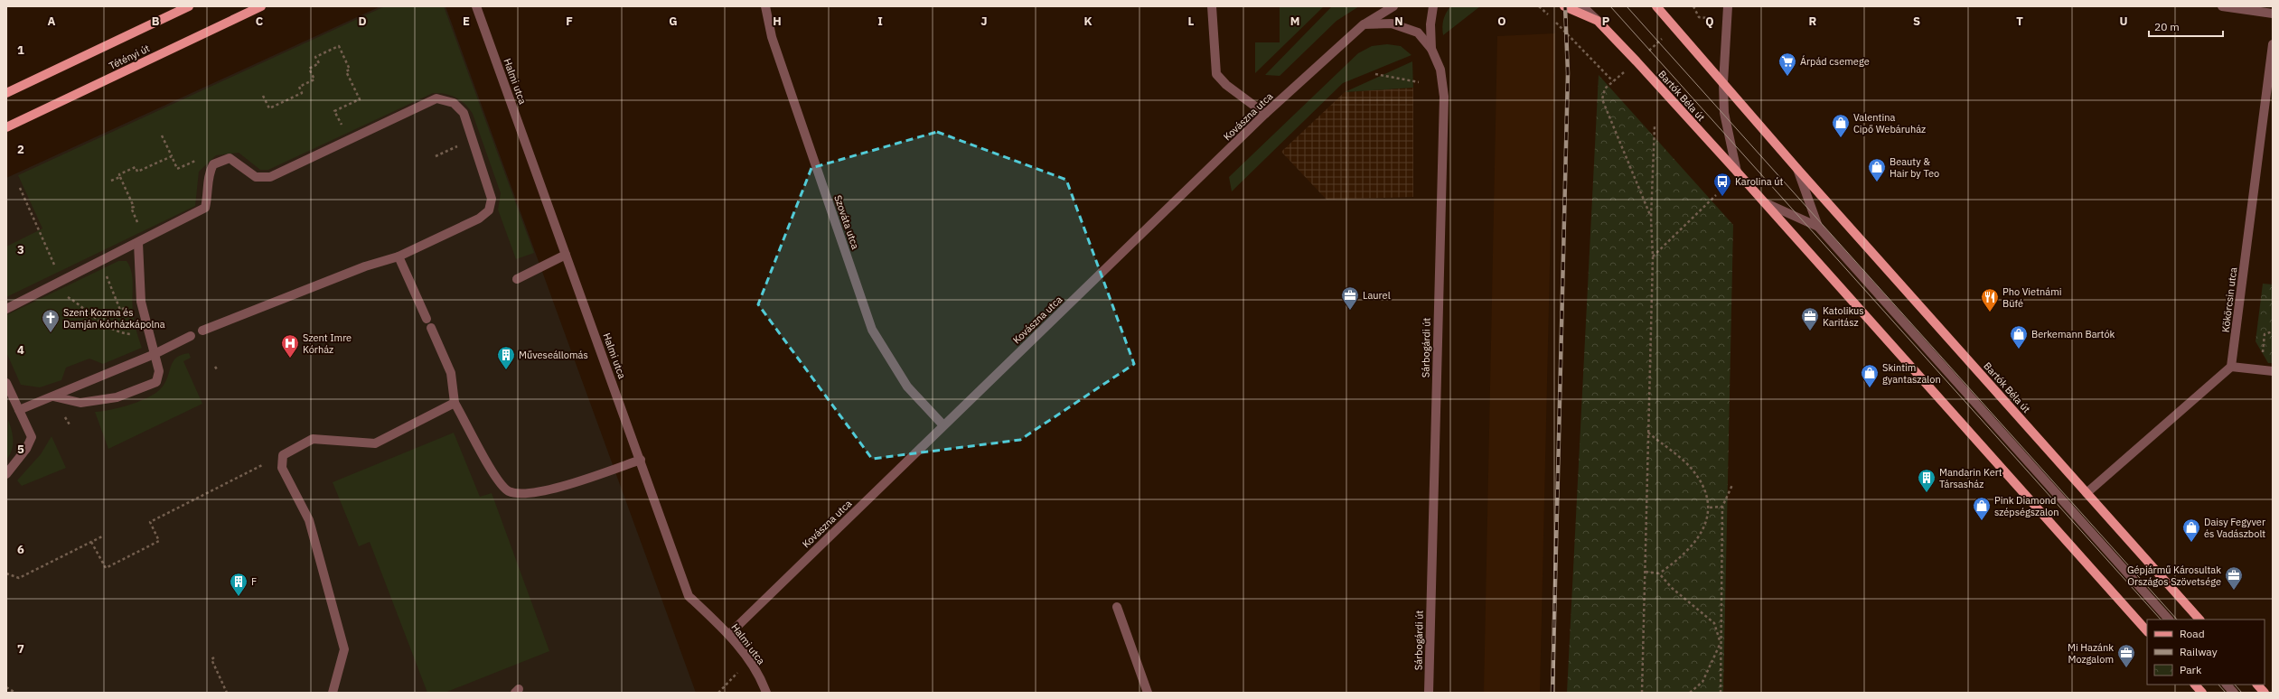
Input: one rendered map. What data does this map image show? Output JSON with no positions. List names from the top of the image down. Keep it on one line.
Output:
{"streets":{"main road":["Tétényi út","Bartók Béla út"],"street":["Halmi utca","Kovászna utca","Szováta utca","Kökörcsin utca","Sárbogárdi út"]},"crossings":[["Halmi utca","Kovászna utca"],["Kovászna utca","Szováta utca"]],"places":{"supermarket":["Árpád csemege"],"shop":["Valentina Cipő Webáruház","Beauty & Hair by Teo","Berkemann Bartók","Skintim gyantaszalon","Pink Diamond szépségszalon","Daisy Fegyver és Vadászbolt"],"bus stop":["Karolina út"],"office":["Laurel","Katolikus Karitász","Gépjármű Károsultak Országos Szövetsége","Mi Hazánk Mozgalom"],"restaurant":["Pho Vietnámi Büfé"],"church":["Szent Kozma és Damján kórházkápolna"],"hospital":["Szent Imre Kórház"],"building":["Műveseállomás","Mandarin Kert Társasház","F"]},"legend":["Road","Railway","Park"],"scale_bar":"20 m","grid":{"columns":["A","B","C","D","E","F","G","H","I","J","K","L","M","N","O","P","Q","R","S","T","U"],"rows":["1","2","3","4","5","6","7"]}}
